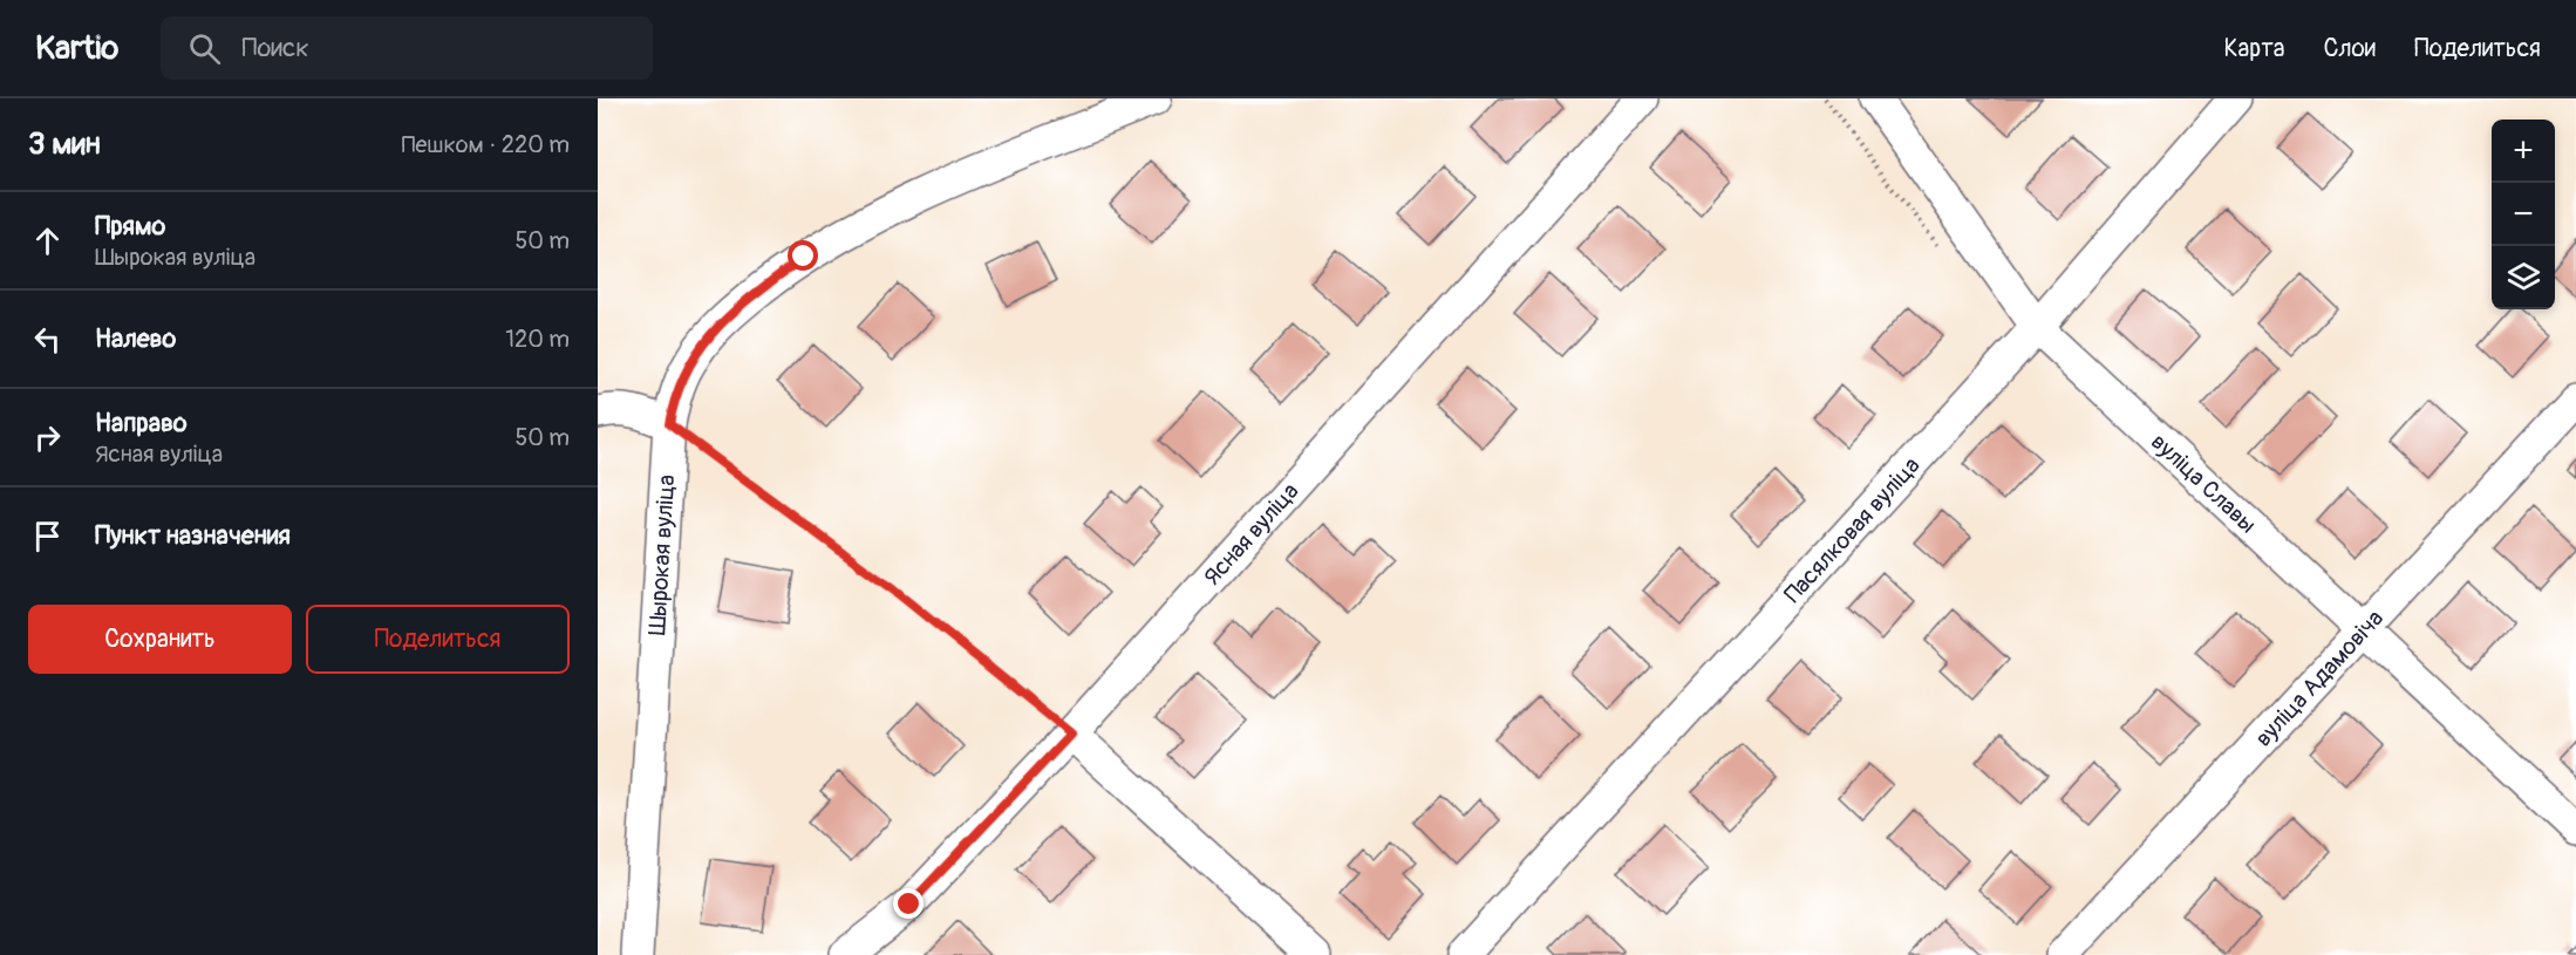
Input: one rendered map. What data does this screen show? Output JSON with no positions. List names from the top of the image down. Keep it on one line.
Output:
{"streets":{"street":["вуліца Славы","Пасялковая вуліца","Ясная вуліца","Шырокая вуліца","вуліца Адамовіча"]},"crossings":[["вуліца Славы","Пасялковая вуліца"],["вуліца Славы","вуліца Адамовіча"]],"page":{"header":"Kartio","search":"Поиск","nav":["Карта","Слои","Поделиться"],"heading":["3 мин","Пешком · 220 m"],"map_buttons":["+","−"],"list":[["Прямо","Шырокая вуліца","50 m"],["Налево","120 m"],["Направо","Ясная вуліца","50 m"],"Пункт назначения"],"buttons":["Сохранить","Поделиться"]}}
